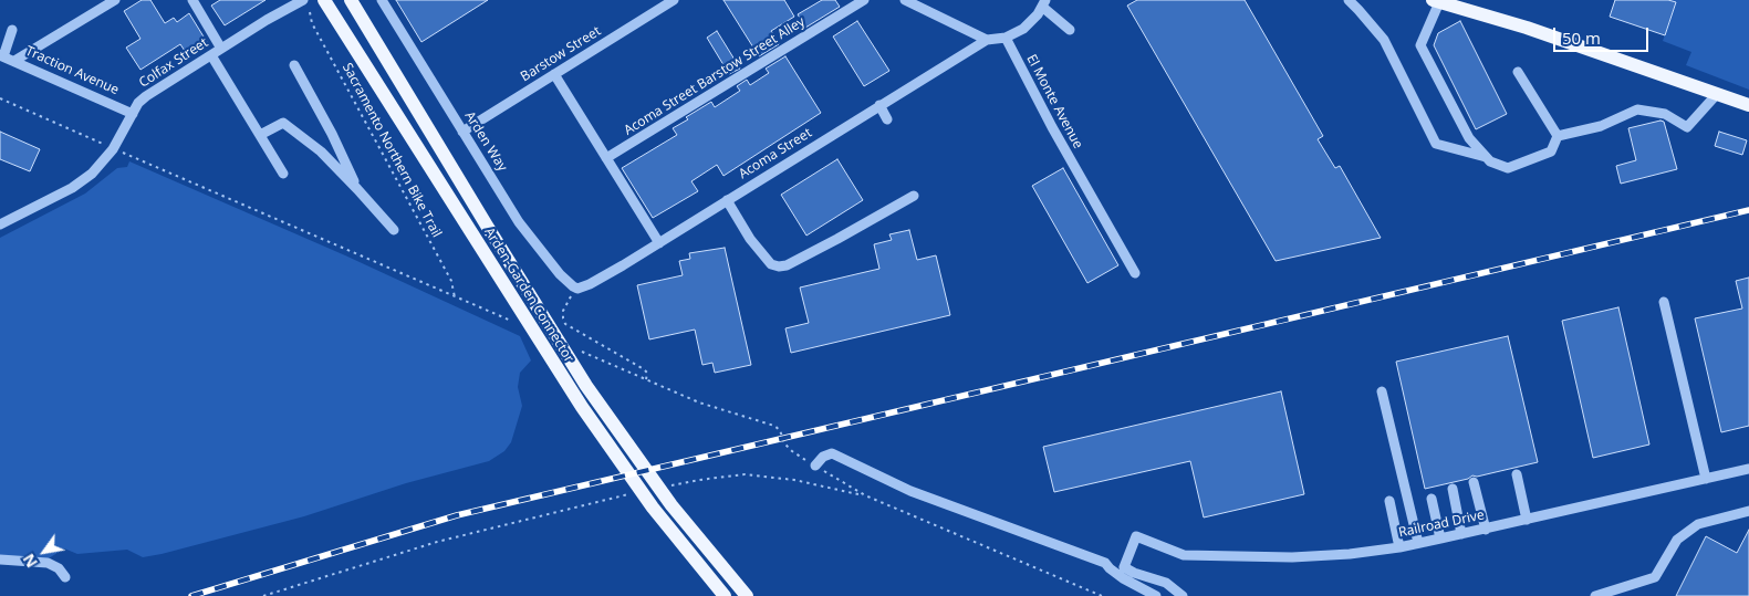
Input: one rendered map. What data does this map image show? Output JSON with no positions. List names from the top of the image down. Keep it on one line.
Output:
{"streets":{"main road":["Arden-Garden Connector"],"street":["Barstow Street","Colfax Street","Traction Avenue","Acoma Street Barstow Street Alley","El Monte Avenue","Arden Way","Acoma Street","Railroad Drive"],"path":["Sacramento Northern Bike Trail"]},"crossings":[["Barstow Street","Arden Way"],["Colfax Street","Traction Avenue"],["Arden Way","Acoma Street"]],"scale_bar":"50 m","north":"bottom left"}
